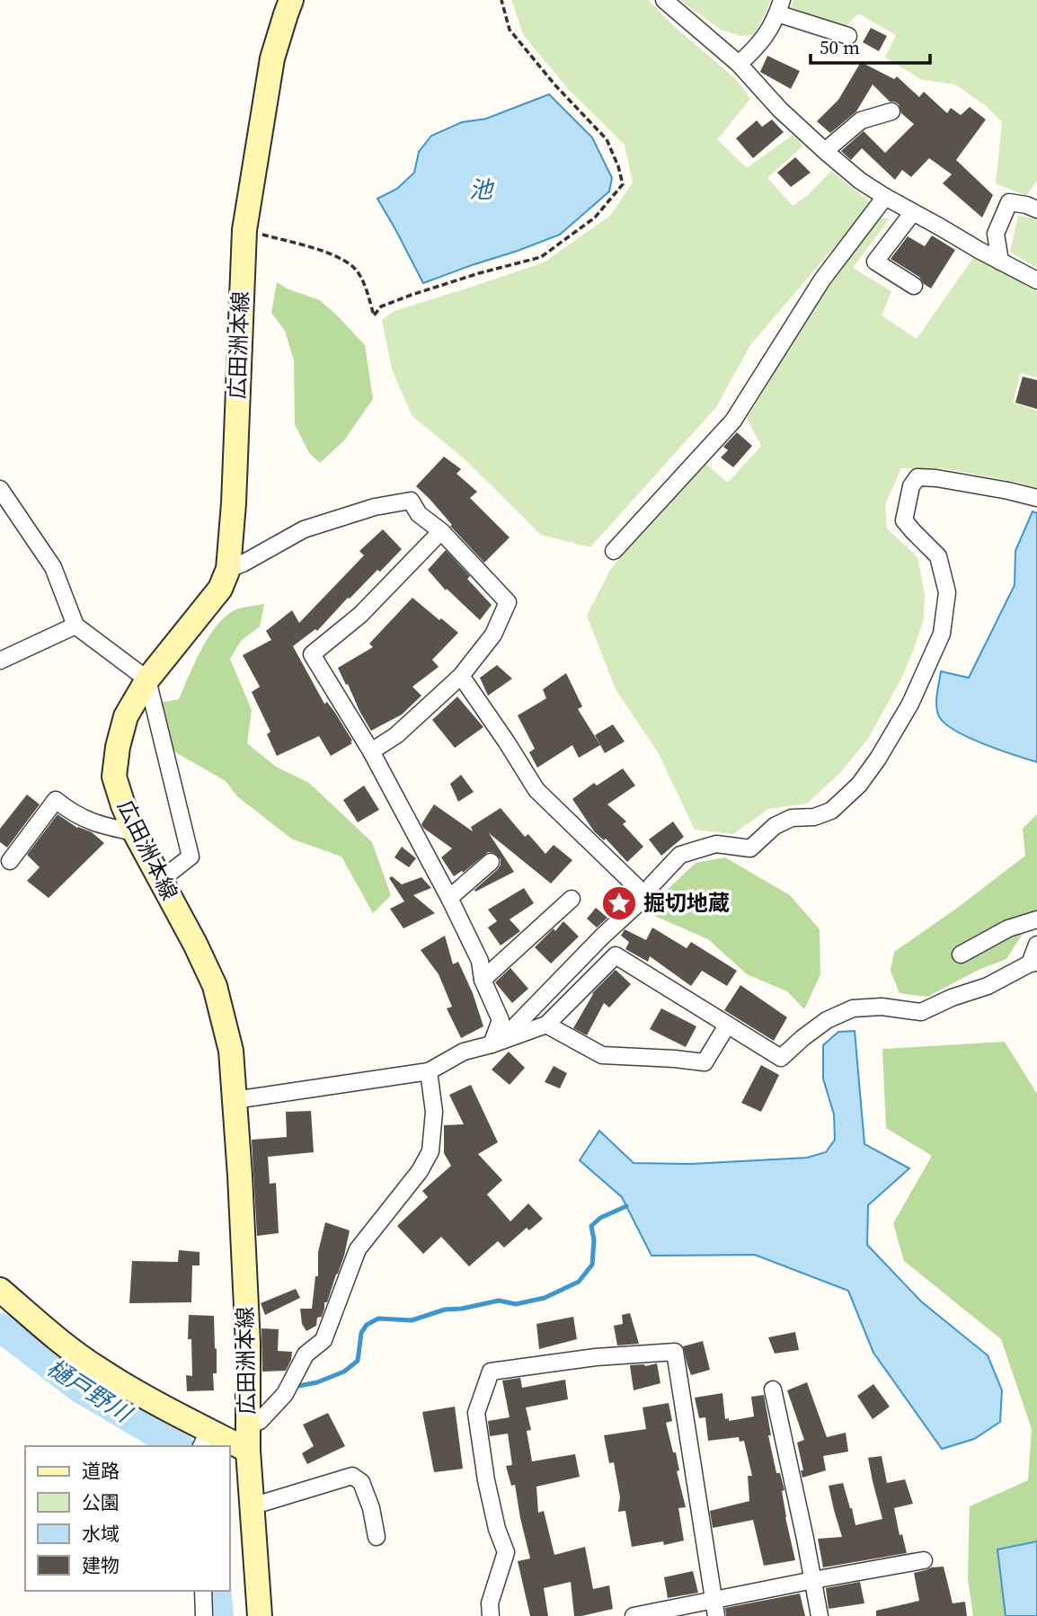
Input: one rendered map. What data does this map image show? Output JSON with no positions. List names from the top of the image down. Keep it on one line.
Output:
{"streets":{"main road":["広田洲本線"]},"water":["池","樋戸野川"],"places":{"place":["掘切地蔵"]},"legend":["道路","公園","水域","建物"],"scale_bar":"50 m"}
